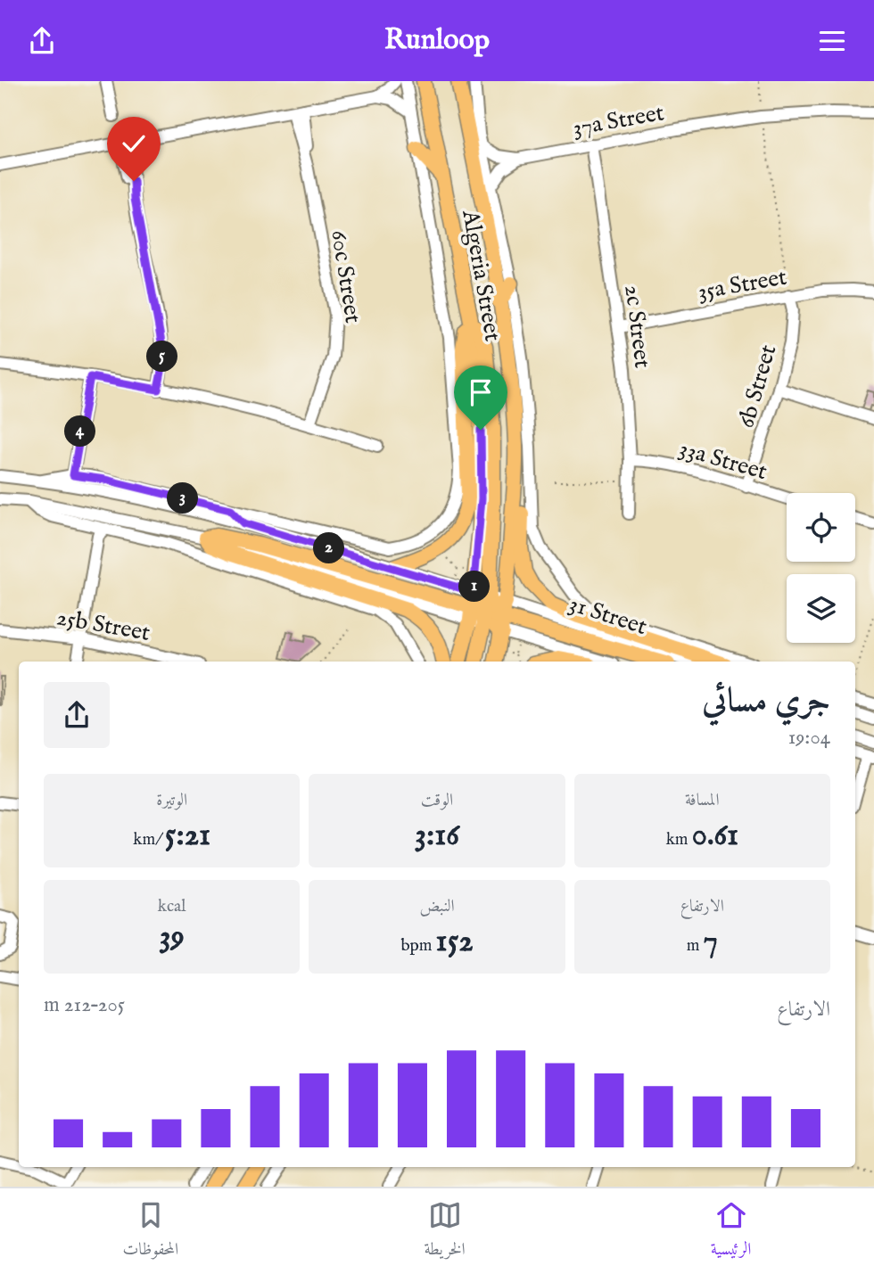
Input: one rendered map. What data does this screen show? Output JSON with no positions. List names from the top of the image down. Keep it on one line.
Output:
{"streets":{"main road":["Algeria Street"],"street":["37a Street","60c Street","35a Street","2c Street","6b Street","33a Street","31 Street","25b Street"]},"crossings":[["37a Street","2c Street"],["Algeria Street","31 Street"],["35a Street","2c Street"],["35a Street","6b Street"],["2c Street","33a Street"],["6b Street","33a Street"]],"page":{"header":"Runloop","pins":["5","4","3","2","1"],"heading":["جري مسائي","19:04"],"stats":[["المسافة","0.61 km"],["الوقت","3:16"],["الوتيرة","5:21 /km"],["الارتفاع","7 m"],["النبض","152 bpm"],["kcal","39"]],"chart":["الارتفاع","205–212 m"],"tabs":["الرئيسية","الخريطة","المحفوظات"]}}
